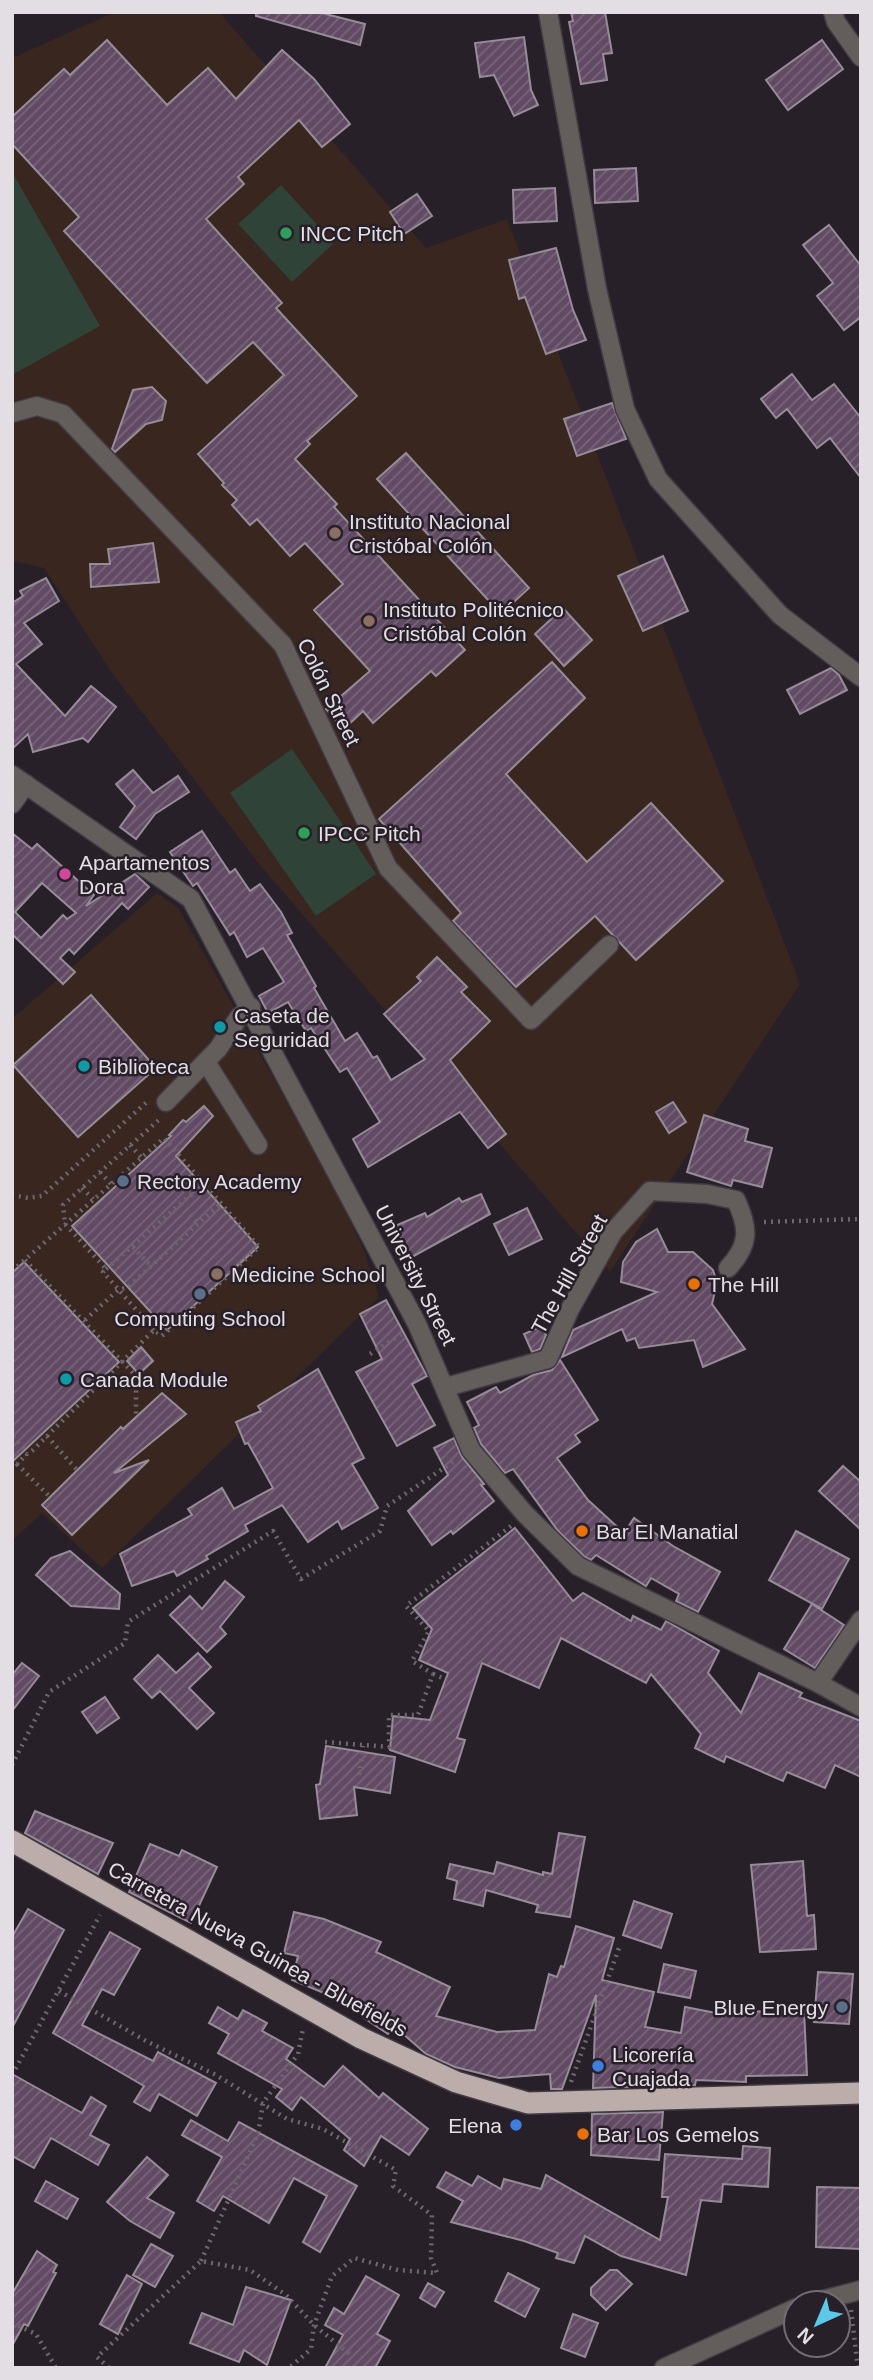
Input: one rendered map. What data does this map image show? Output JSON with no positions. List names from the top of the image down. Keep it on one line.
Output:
{"streets":{"highway":["Carretera Nueva Guinea - Bluefields"],"street":["Colón Street","The Hill Street","University Street"]},"crossings":[["The Hill Street","University Street"]],"places":["INCC Pitch","Instituto Nacional Cristóbal Colón","Instituto Politécnico Cristóbal Colón","IPCC Pitch","Apartamentos Dora","Caseta de Seguridad","Biblioteca","Rectory Academy","Medicine School","The Hill","Computing School","Canada Module","Bar El Manatial","Blue Energy","Licorería Cuajada","Elena","Bar Los Gemelos"],"north":"bottom left"}
